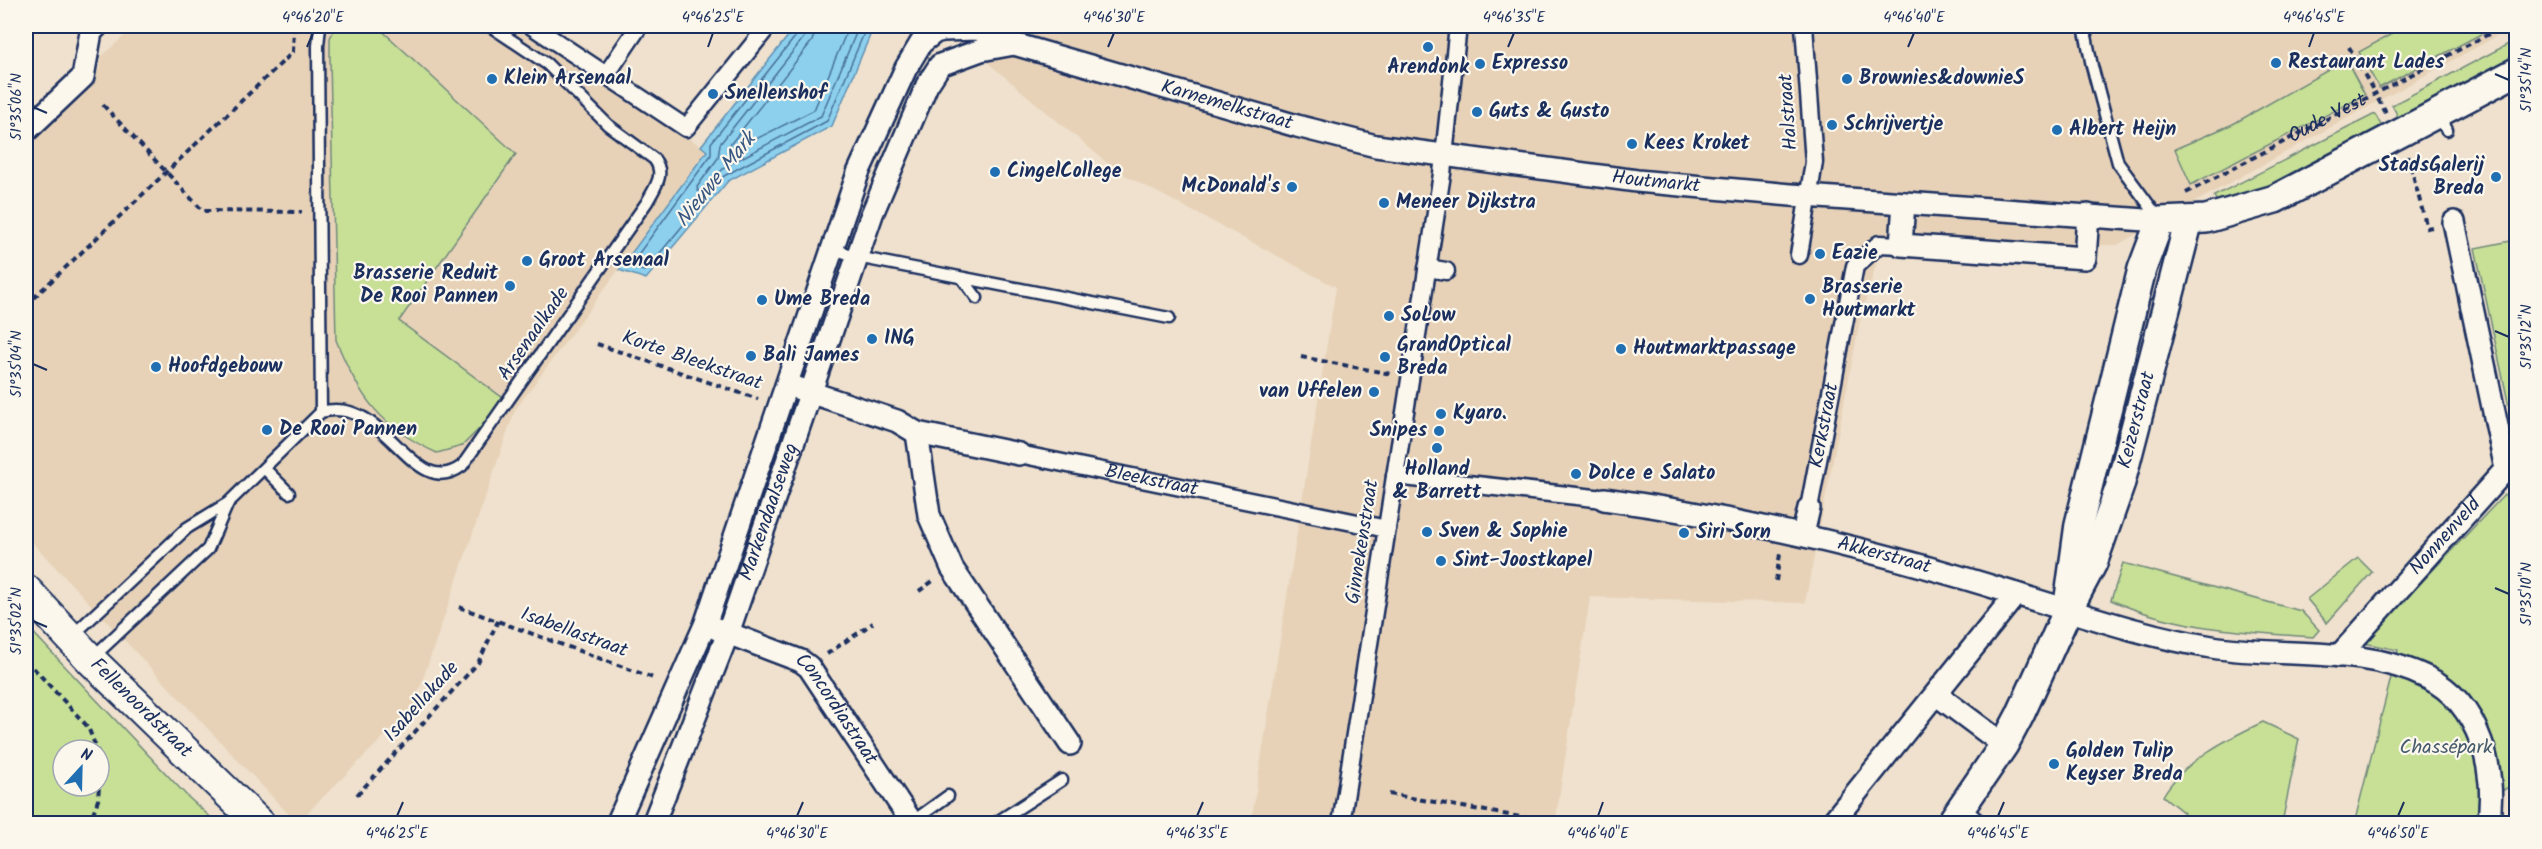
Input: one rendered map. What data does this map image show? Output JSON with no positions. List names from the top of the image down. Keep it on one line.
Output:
{"streets":{"main road":["Fellenoordstraat"],"street":["Karnemelkstraat","Halstraat","Houtmarkt","Keizerstraat","Kerkstraat","Bleekstraat","Markendaalseweg","Nonnenveld","Ginnekenstraat","Akkerstraat","Concordiastraat"],"lane":["Arsenaalkade"],"path":["Oude Vest","Korte Bleekstraat","Isabellastraat","Isabellakade"]},"crossings":[["Karnemelkstraat","Houtmarkt"],["Karnemelkstraat","Markendaalseweg"],["Karnemelkstraat","Ginnekenstraat"],["Halstraat","Houtmarkt"],["Oude Vest","Keizerstraat"],["Houtmarkt","Ginnekenstraat"],["Korte Bleekstraat","Markendaalseweg"],["Keizerstraat","Akkerstraat"],["Kerkstraat","Akkerstraat"],["Bleekstraat","Markendaalseweg"],["Bleekstraat","Ginnekenstraat"],["Markendaalseweg","Isabellastraat"],["Markendaalseweg","Concordiastraat"],["Ginnekenstraat","Akkerstraat"],["Isabellastraat","Isabellakade"]],"water":["Nieuwe Mark"],"parks":["Chassépark"],"places":["Arendonk","Restaurant Lades","Expresso","Klein Arsenaal","Brownies&downieS","Snellenshof","Guts & Gusto","Schrijvertje","Albert Heijn","Kees Kroket","CingelCollege","StadsGalerij Breda","McDonald's","Meneer Dijkstra","Eazie","Groot Arsenaal","Brasserie Reduit De Rooi Pannen","Brasserie Houtmarkt","Ume Breda","SoLow","ING","Houtmarktpassage","Bali James","GrandOptical Breda","Hoofdgebouw","van Uffelen","Kyaro.","De Rooi Pannen","Snipes","Holland & Barrett","Dolce e Salato","Sven & Sophie","Siri Sorn","Sint-Joostkapel","Golden Tulip Keyser Breda"],"north":"top","coordinates":["4°46'20\"E","4°46'25\"E","4°46'30\"E","4°46'35\"E","4°46'40\"E","4°46'45\"E","51°35'14\"N","51°35'06\"N","51°35'12\"N","51°35'04\"N","51°35'10\"N","51°35'02\"N","4°46'50\"E"]}
